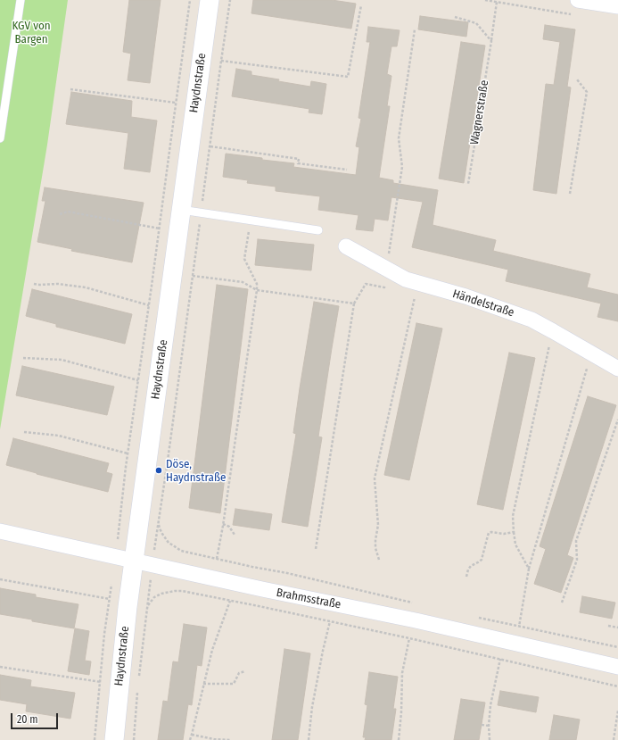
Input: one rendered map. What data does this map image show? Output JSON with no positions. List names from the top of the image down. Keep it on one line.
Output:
{"streets":{"street":["Haydnstraße","Händelstraße","Brahmsstraße"],"path":["Wagnerstraße"]},"crossings":[["Haydnstraße","Brahmsstraße"]],"parks":["KGV von Bargen"],"places":["Döse, Haydnstraße"],"scale_bar":"20 m"}
